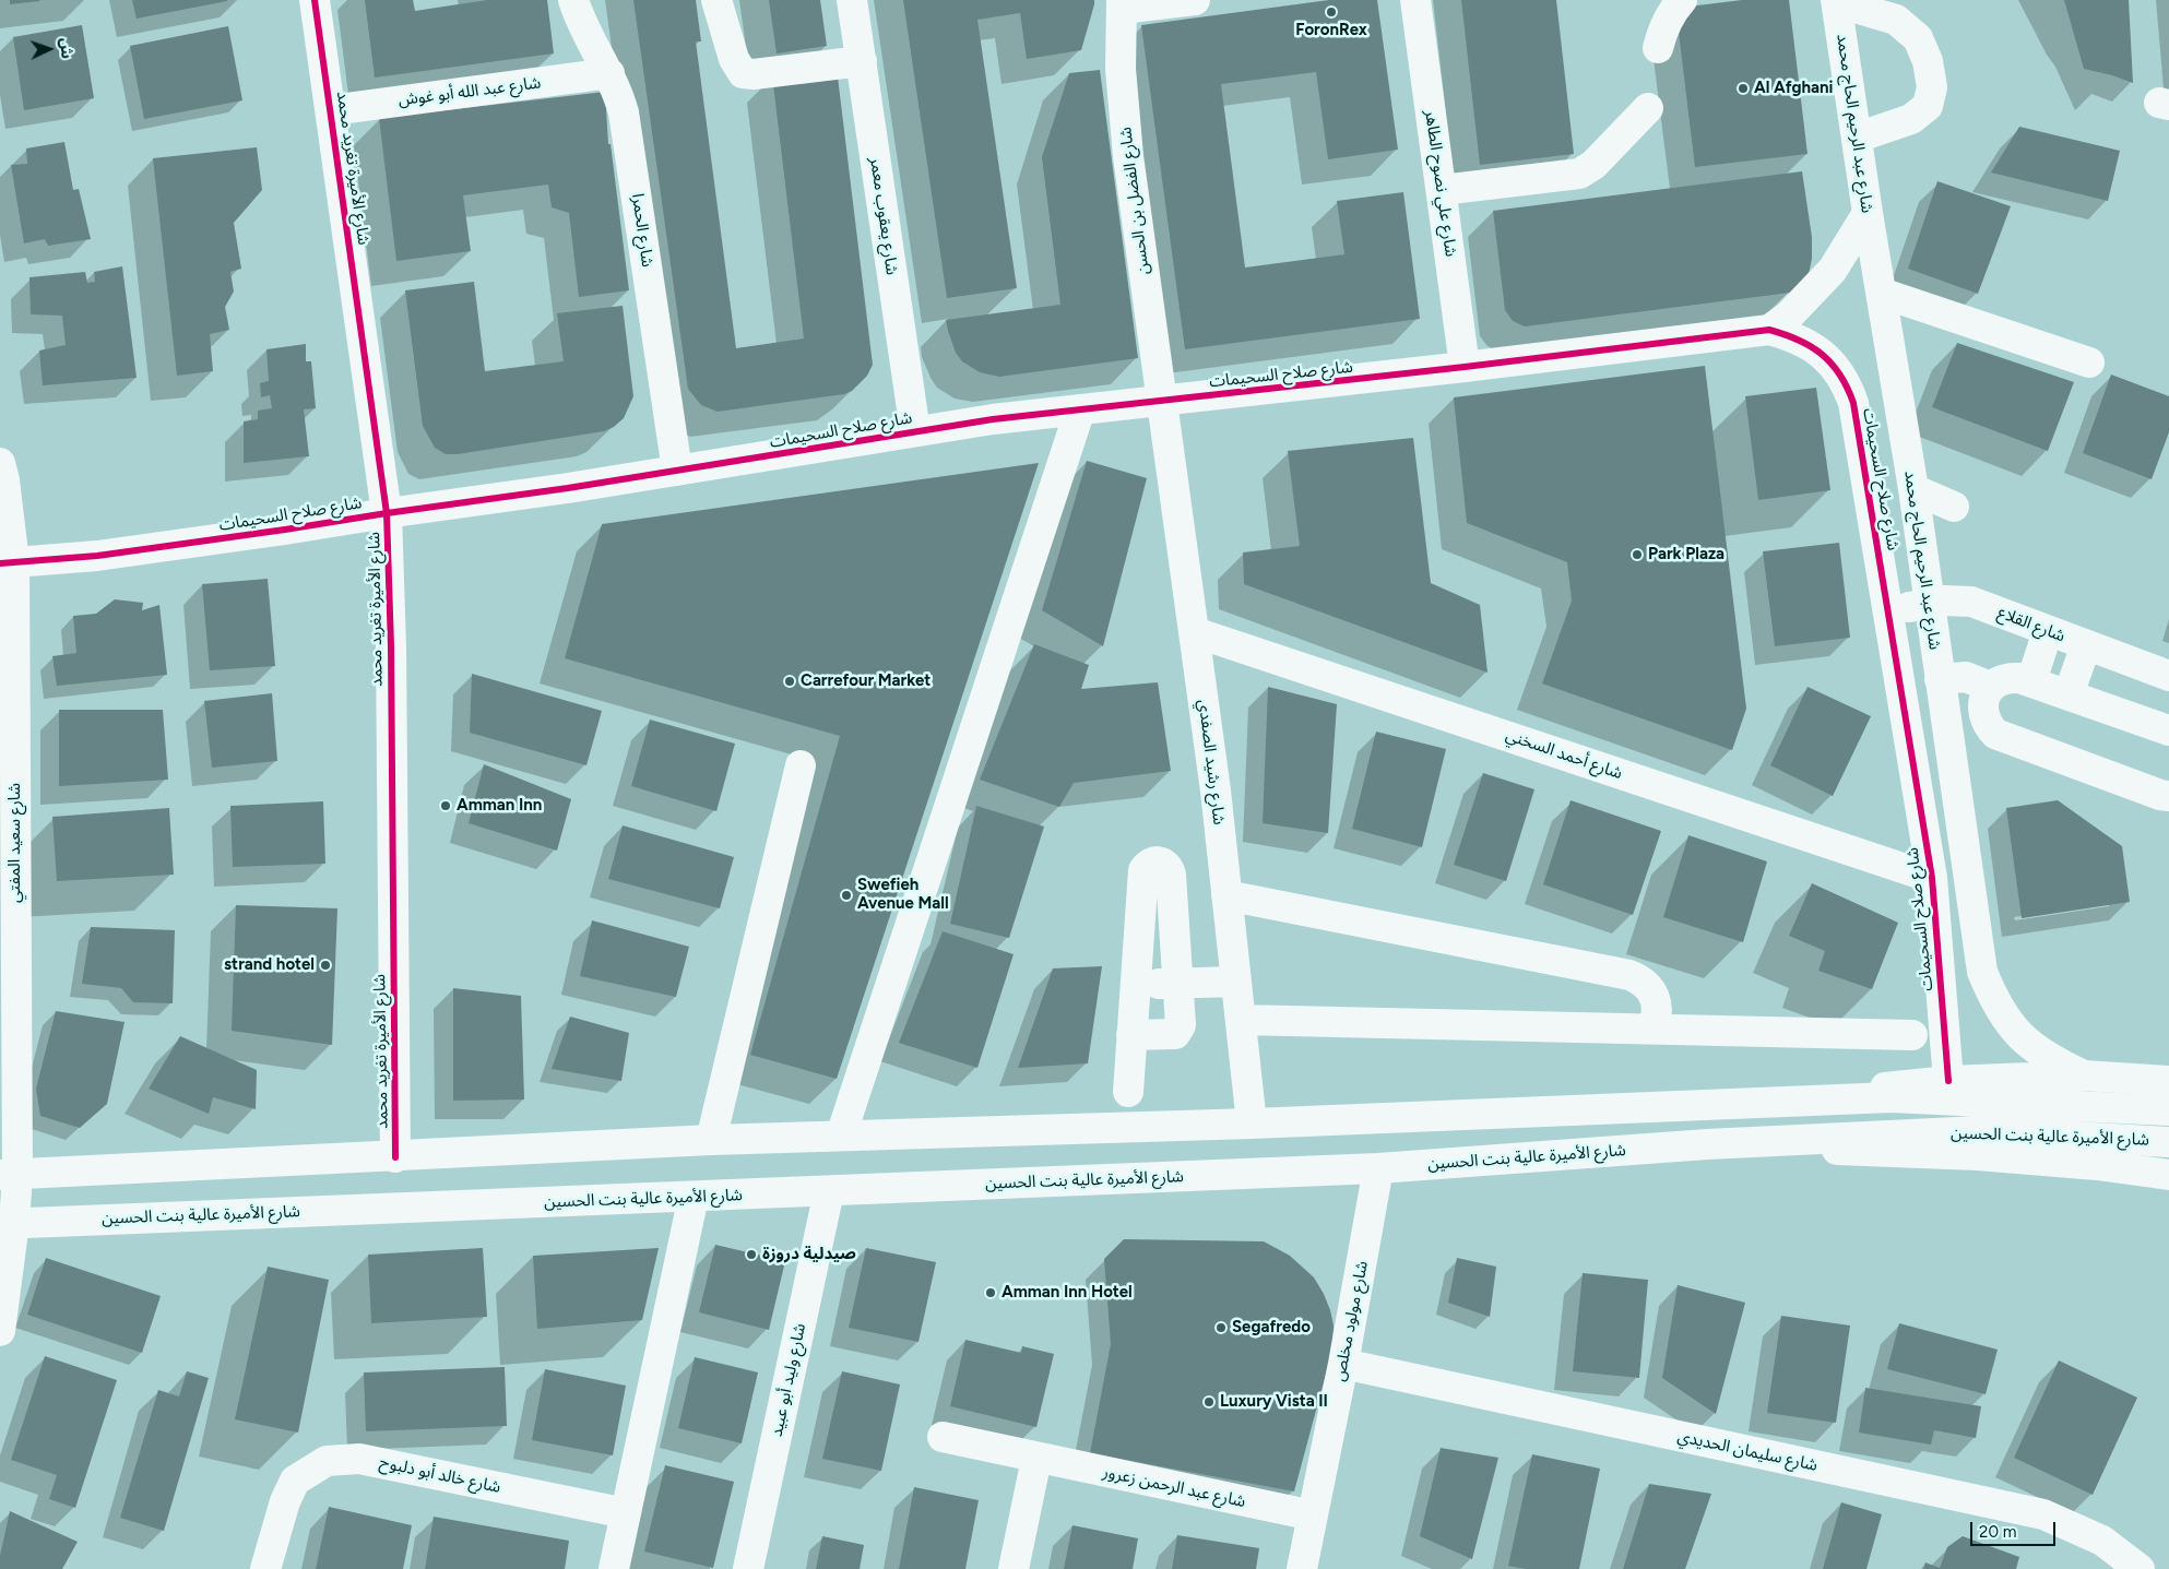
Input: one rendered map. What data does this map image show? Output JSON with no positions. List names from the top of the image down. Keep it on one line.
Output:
{"streets":{"street":["شارع عبد الله أبو غوش","شارع عبد الرحيم الحاج محمد","شارع الأميرة تغريد محمد","شارع علي نصوح الطاهر","شارع الفضل بن الحسن","شارع يعقوب معمر","شارع الحمرا","شارع صلاح السحيمات","شارع القلاع","شارع أحمد السخني","شارع رشيد الصفدي","شارع سعيد المفتي","شارع الأميرة عالية بنت الحسين","شارع مولود مخلص","شارع وليد أبو عبيد","شارع سليمان الحديدي","شارع خالد أبو دلبوح","شارع عبد الرحمن زعرور"]},"crossings":[["شارع عبد الله أبو غوش","شارع الأميرة تغريد محمد"],["شارع عبد الله أبو غوش","شارع الحمرا"],["شارع عبد الرحيم الحاج محمد","شارع القلاع"],["شارع الأميرة تغريد محمد","شارع صلاح السحيمات"],["شارع الأميرة تغريد محمد","شارع الأميرة عالية بنت الحسين"],["شارع علي نصوح الطاهر","شارع صلاح السحيمات"],["شارع الفضل بن الحسن","شارع صلاح السحيمات"],["شارع الفضل بن الحسن","شارع رشيد الصفدي"],["شارع يعقوب معمر","شارع صلاح السحيمات"],["شارع الحمرا","شارع صلاح السحيمات"],["شارع صلاح السحيمات","شارع القلاع"],["شارع صلاح السحيمات","شارع أحمد السخني"],["شارع صلاح السحيمات","شارع رشيد الصفدي"],["شارع صلاح السحيمات","شارع سعيد المفتي"],["شارع أحمد السخني","شارع رشيد الصفدي"],["شارع رشيد الصفدي","شارع الأميرة عالية بنت الحسين"],["شارع سعيد المفتي","شارع الأميرة عالية بنت الحسين"],["شارع الأميرة عالية بنت الحسين","شارع مولود مخلص"],["شارع الأميرة عالية بنت الحسين","شارع وليد أبو عبيد"],["شارع مولود مخلص","شارع سليمان الحديدي"],["شارع مولود مخلص","شارع عبد الرحمن زعرور"]],"places":["ForonRex","Al Afghani","Park Plaza","Carrefour Market","Amman Inn","Swefieh Avenue Mall","strand hotel","صيدلية دروزة","Amman Inn Hotel","Segafredo","Luxury Vista II"],"scale_bar":"20 m","north":"right"}
